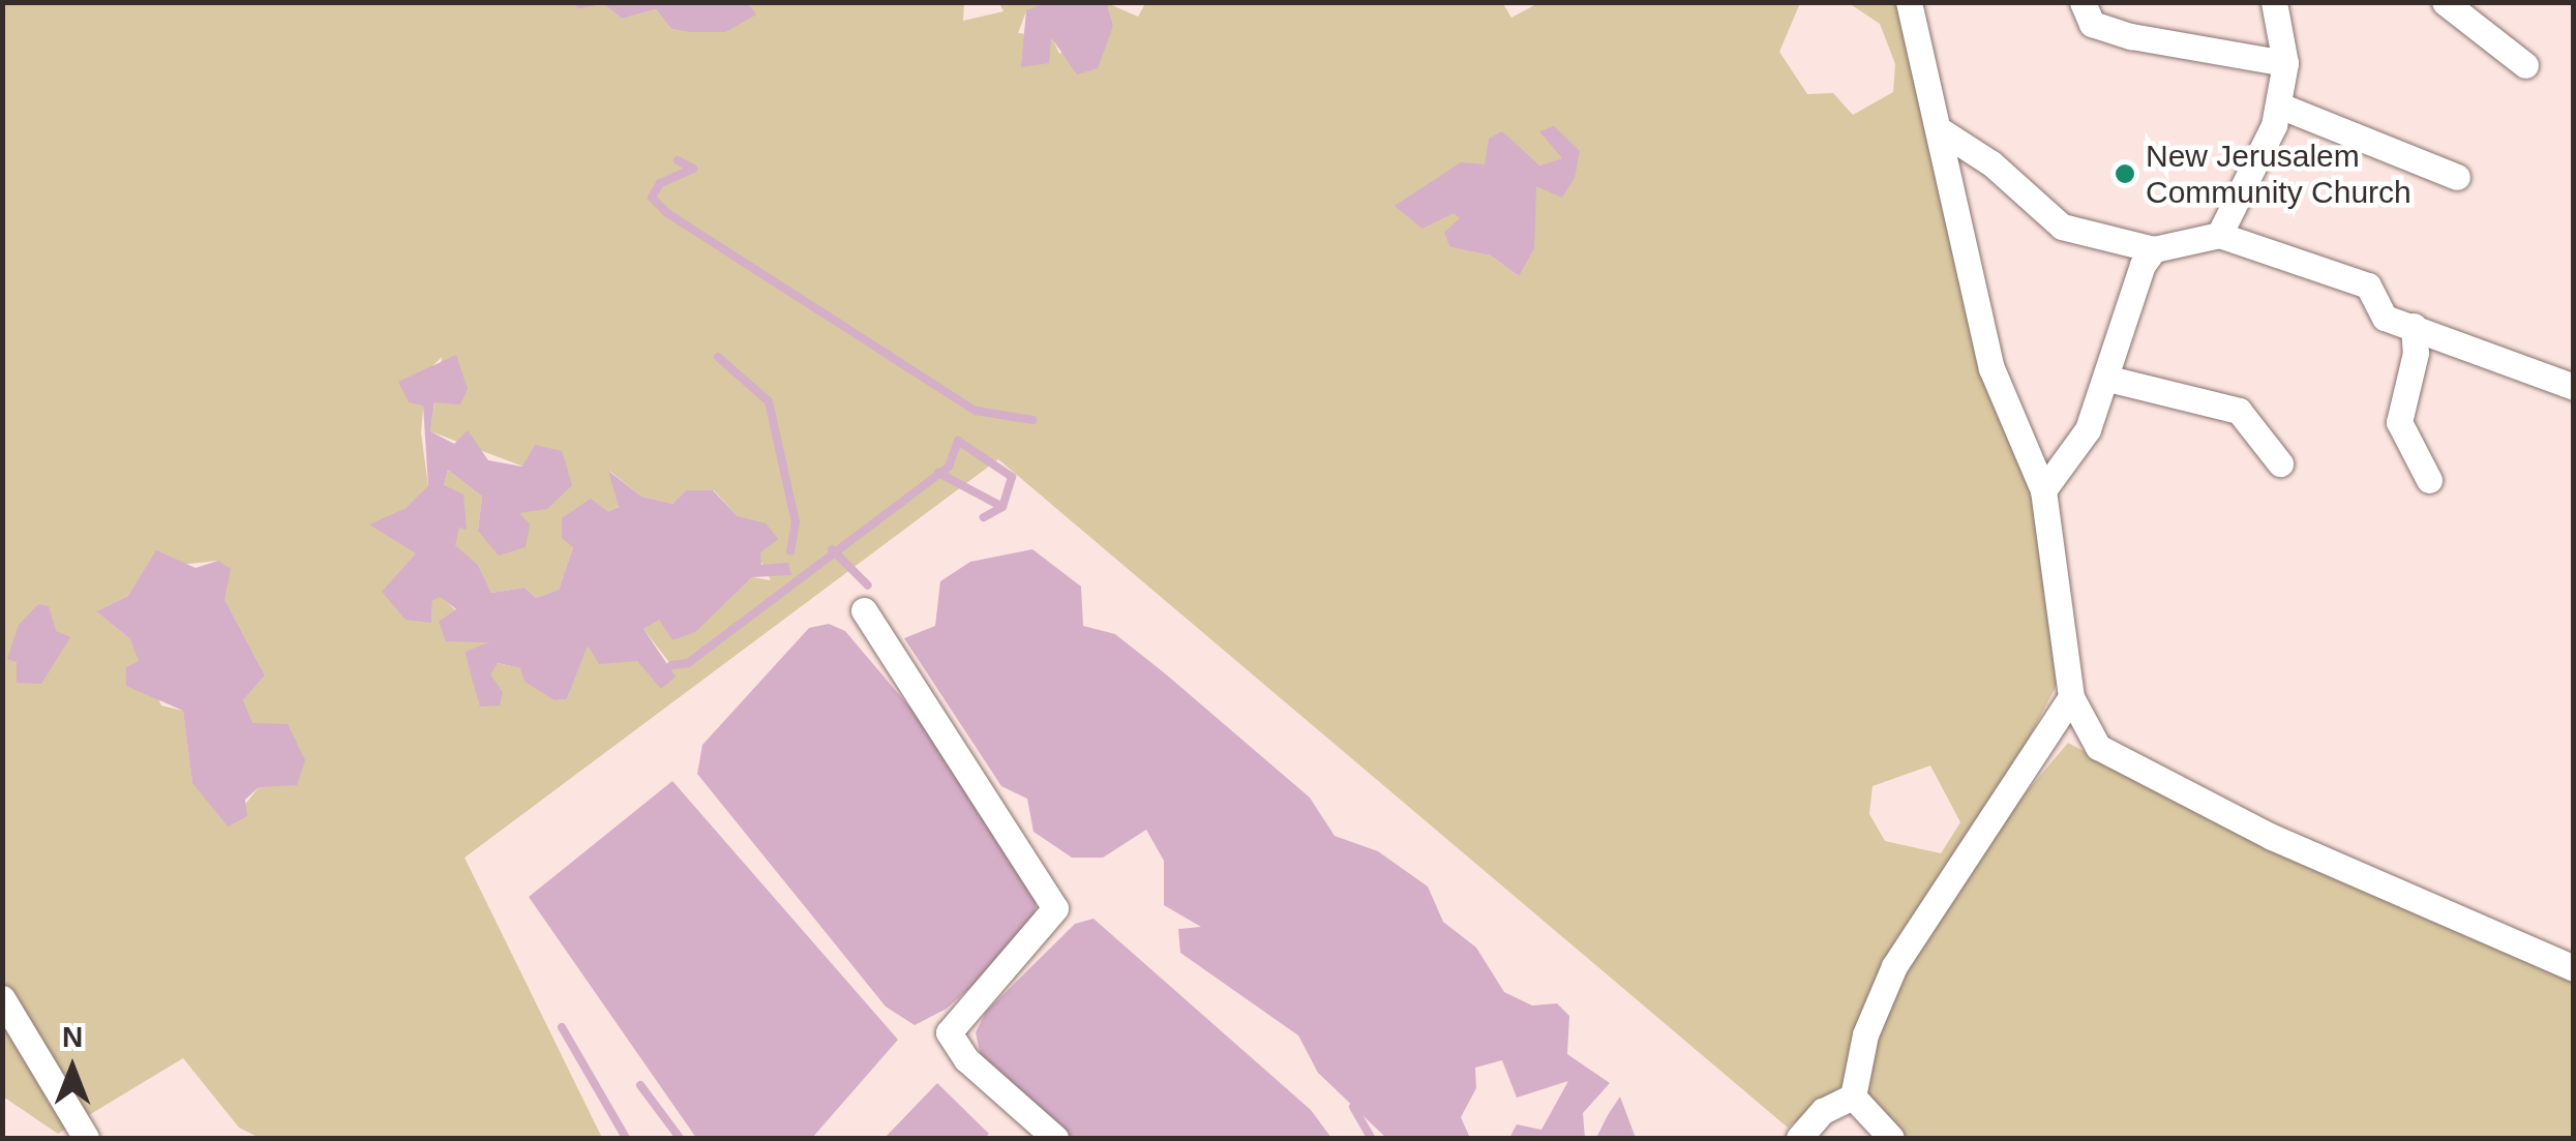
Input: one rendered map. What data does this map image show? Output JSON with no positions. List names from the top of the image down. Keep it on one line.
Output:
{"places":["New Jerusalem Community Church"],"north":"top"}
